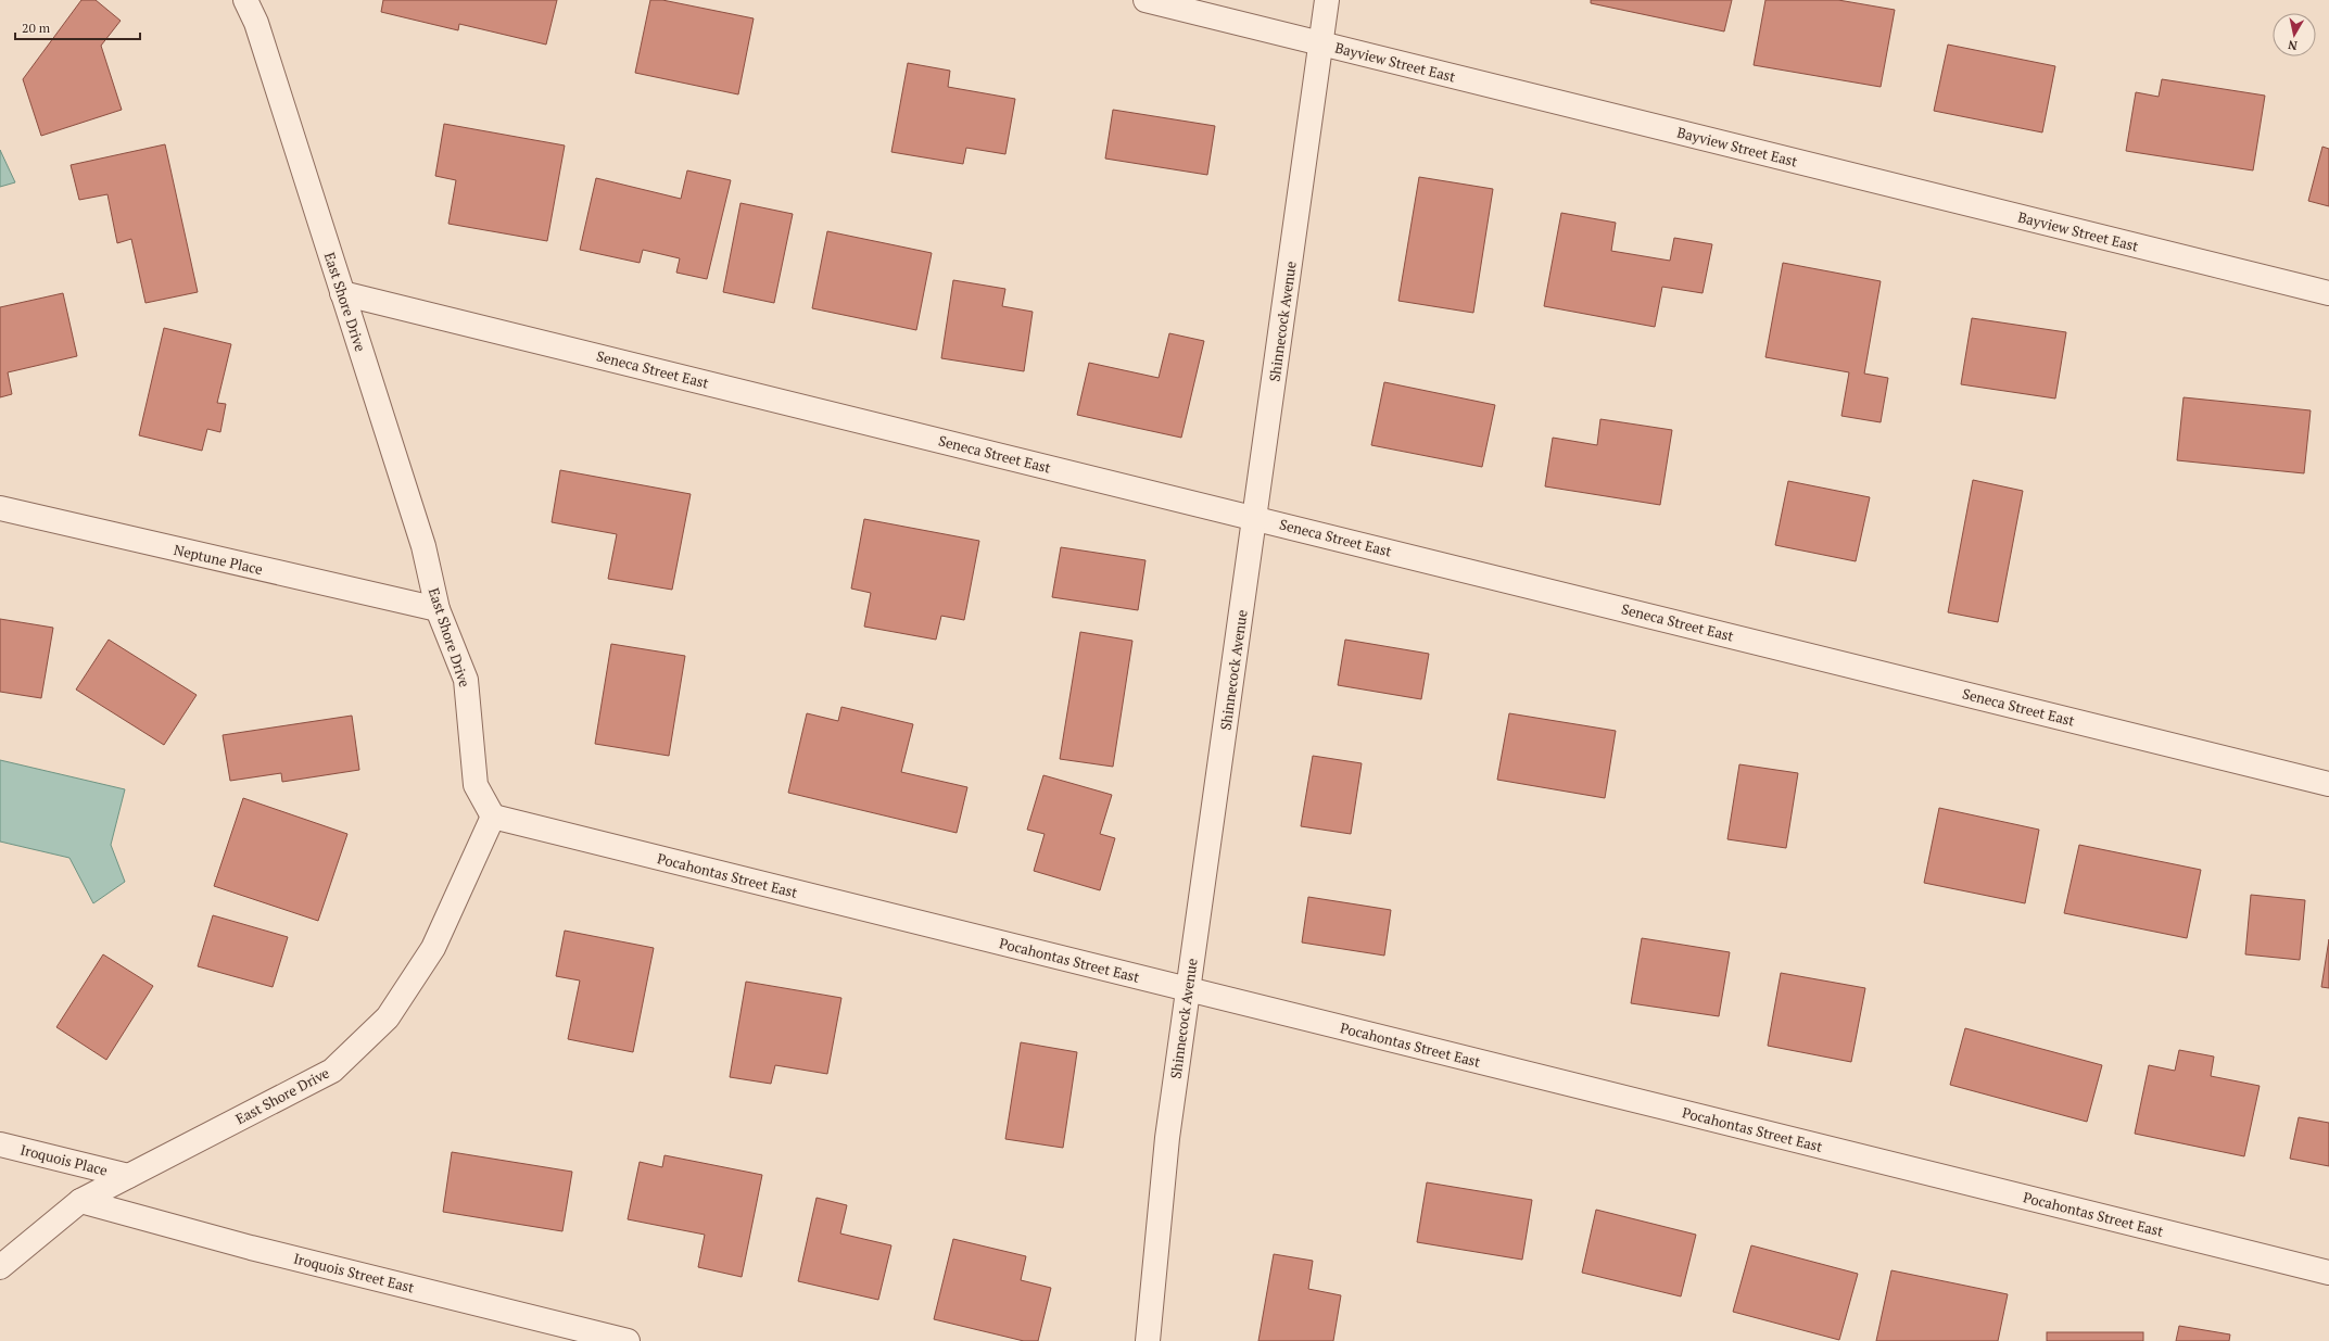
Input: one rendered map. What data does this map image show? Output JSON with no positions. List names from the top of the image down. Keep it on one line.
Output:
{"streets":{"street":["Bayview Street East","East Shore Drive","Shinnecock Avenue","Seneca Street East","Neptune Place","Pocahontas Street East","Iroquois Place","Iroquois Street East"]},"crossings":[["Bayview Street East","Shinnecock Avenue"],["East Shore Drive","Seneca Street East"],["East Shore Drive","Neptune Place"],["East Shore Drive","Pocahontas Street East"],["East Shore Drive","Iroquois Place"],["East Shore Drive","Iroquois Street East"],["Shinnecock Avenue","Seneca Street East"],["Shinnecock Avenue","Pocahontas Street East"]],"scale_bar":"20 m","north":"bottom"}
